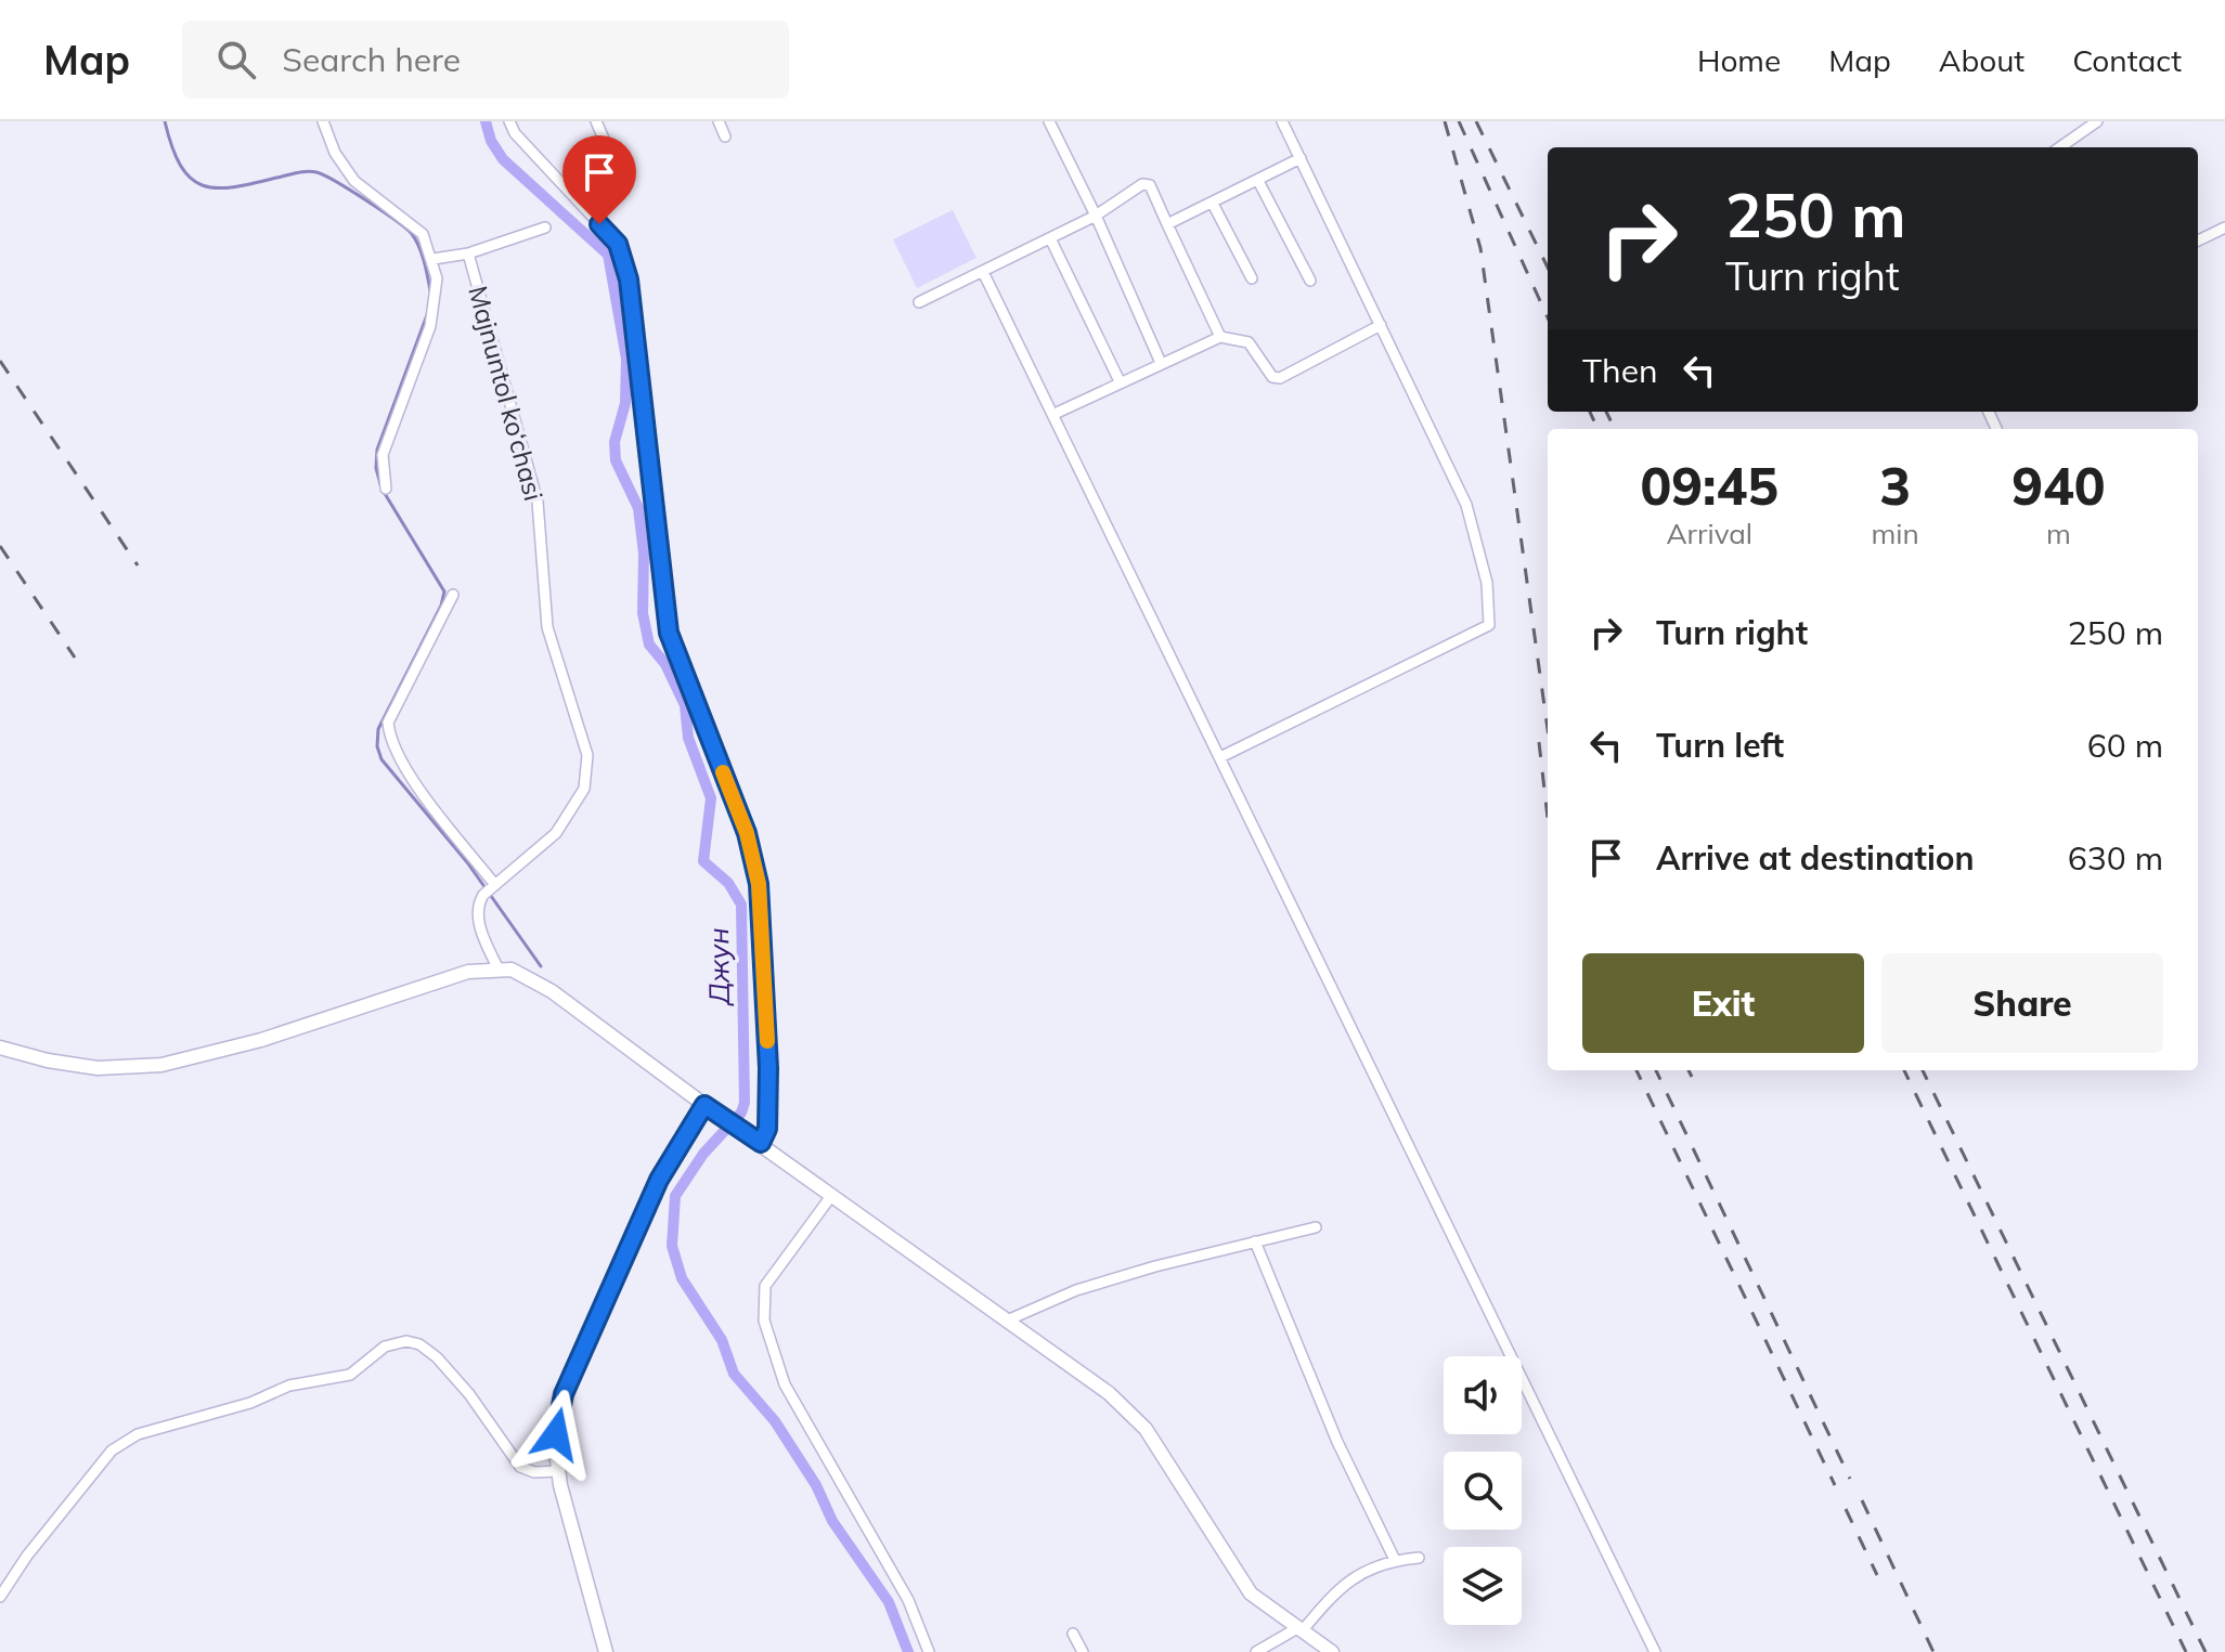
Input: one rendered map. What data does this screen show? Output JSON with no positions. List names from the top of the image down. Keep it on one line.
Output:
{"streets":{"street":["Majnuntol ko‘chasi"]},"water":["Джун"],"page":{"header":"Map","search":"Search here","nav":["Home","Map","About","Contact"],"turn":["250 m","Turn right"],"then":"Then","eta":["09:45","Arrival","3","min","940","m"],"list":[{"name":"Turn right","value":"250 m"},{"name":"Turn left","value":"60 m"},{"name":"Arrive at destination","value":"630 m"}],"buttons":["Exit","Share"]}}
